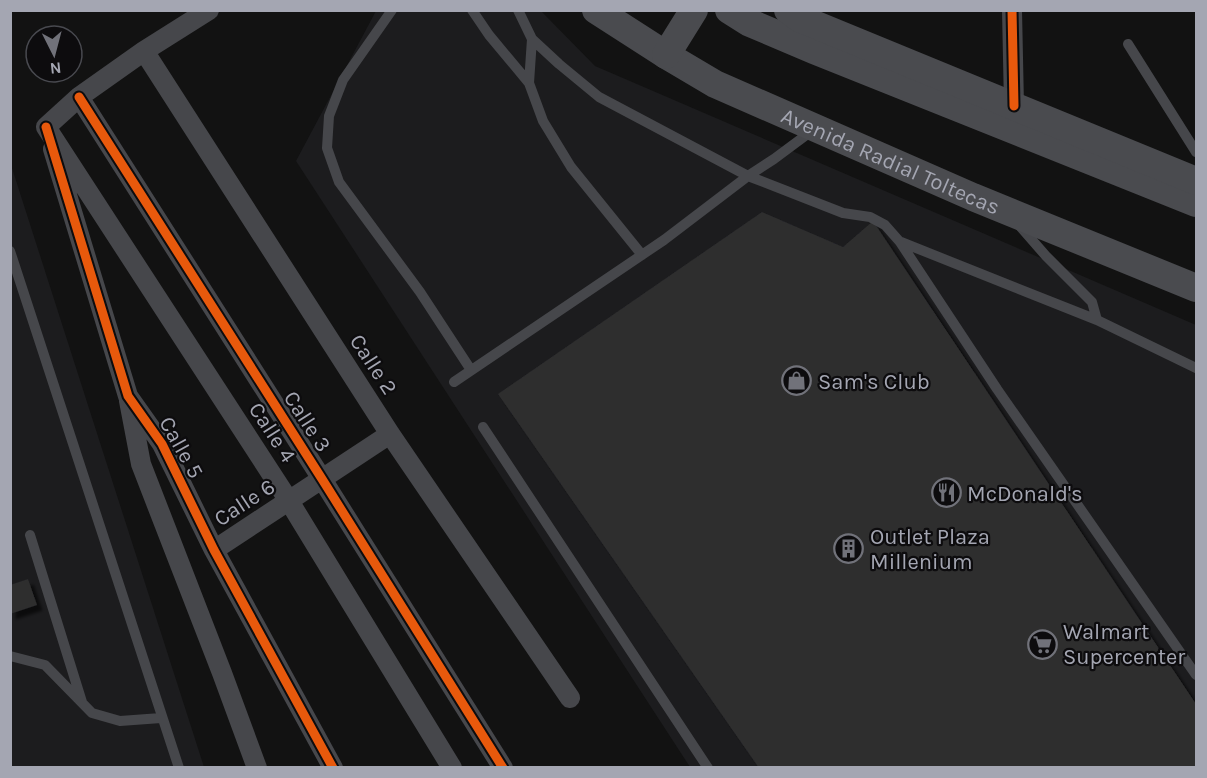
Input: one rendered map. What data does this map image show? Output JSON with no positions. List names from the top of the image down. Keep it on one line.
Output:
{"streets":{"main road":["Avenida Radial Toltecas"],"street":["Calle 2","Calle 3","Calle 4","Calle 5","Calle 6"]},"crossings":[["Calle 2","Calle 6"],["Calle 3","Calle 6"],["Calle 4","Calle 5"],["Calle 4","Calle 6"],["Calle 5","Calle 6"]],"places":{"shop":["Sam's Club"],"restaurant":["McDonald's"],"building":["Outlet Plaza Millenium"],"supermarket":["Walmart Supercenter"]},"north":"bottom"}
